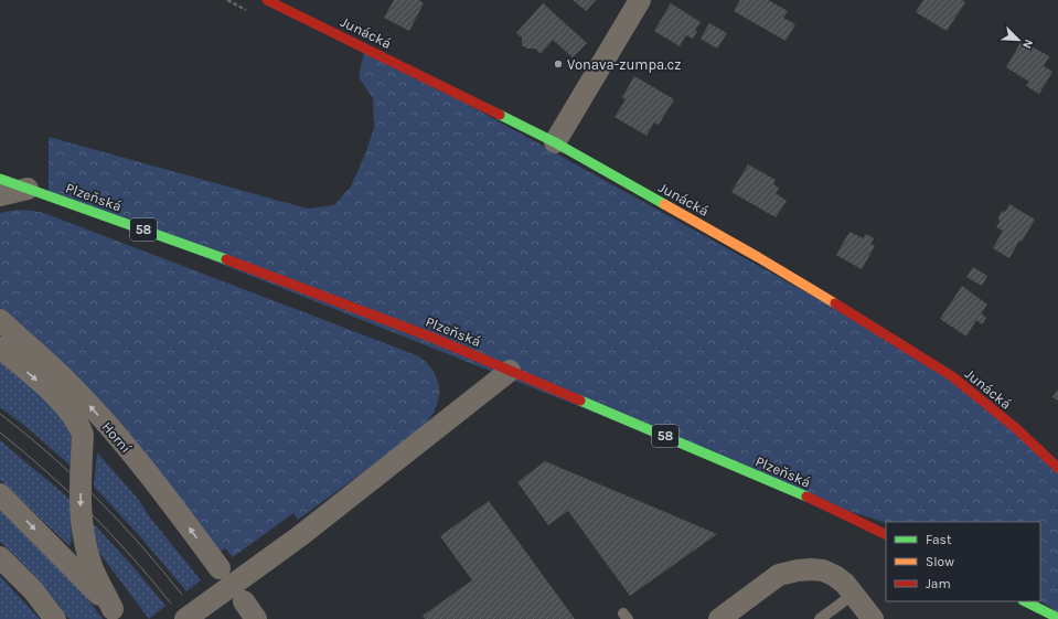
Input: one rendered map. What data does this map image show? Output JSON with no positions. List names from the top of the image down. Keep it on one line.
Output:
{"streets":{"main road":["Junácká","Plzeňská","58"],"street":["Horní"]},"places":["Vonava-zumpa.cz"],"legend":["Fast","Slow","Jam"],"north":"bottom right"}
